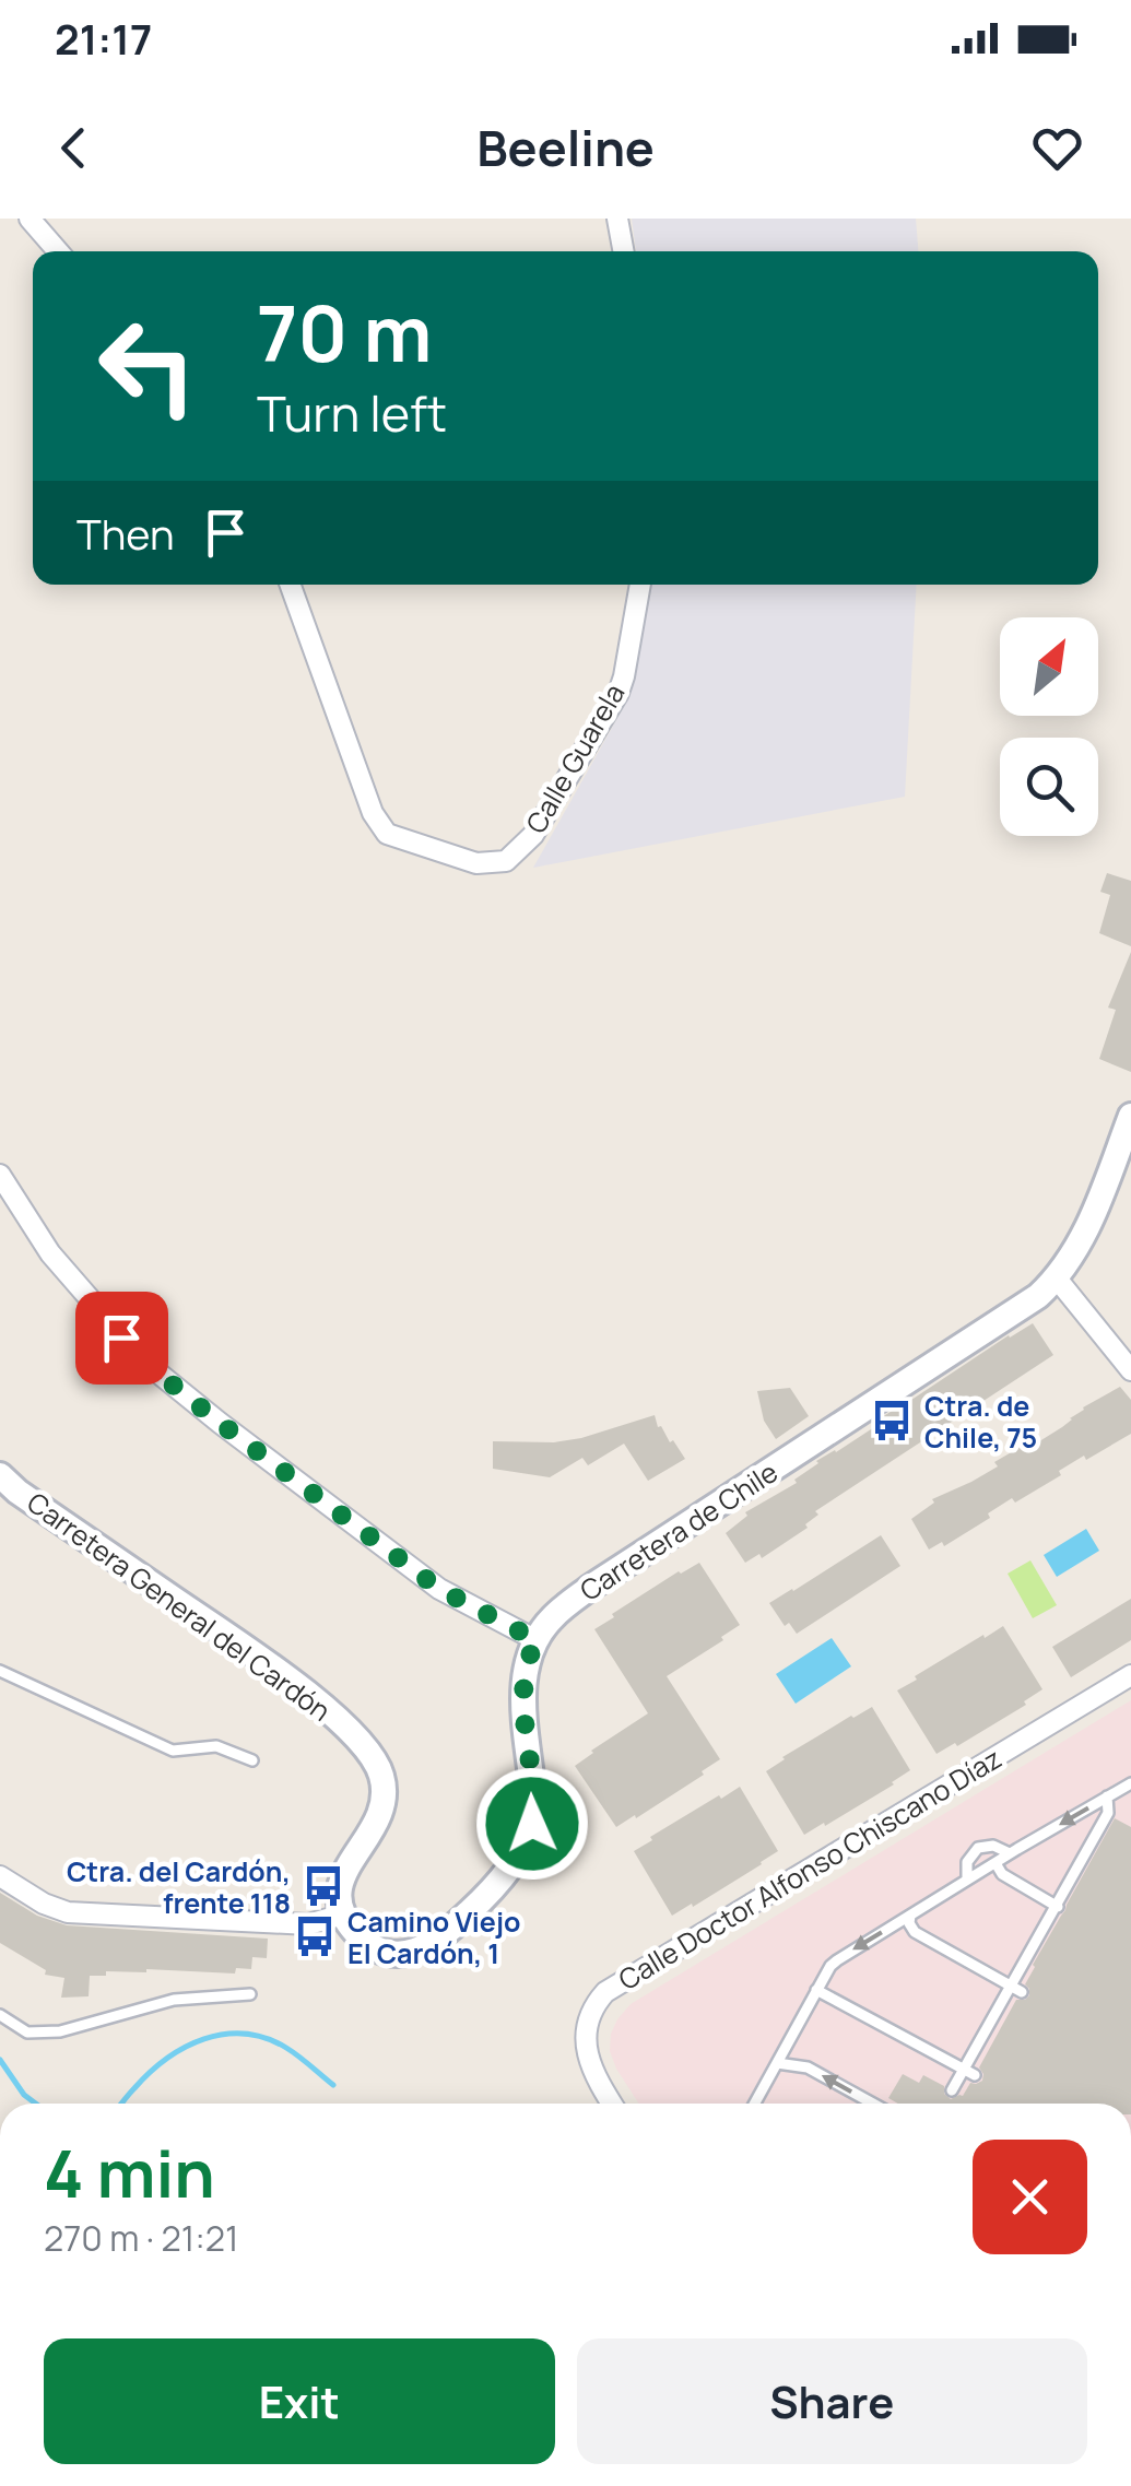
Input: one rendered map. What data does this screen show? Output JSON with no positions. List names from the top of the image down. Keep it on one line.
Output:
{"streets":{"street":["Calle Guarela","Carretera de Chile","Carretera General del Cardón","Calle Doctor Alfonso Chiscano Díaz"]},"crossings":[["Carretera de Chile","Carretera General del Cardón"]],"places":{"bus stop":["Ctra. de Chile, 75","Ctra. del Cardón, frente 118","Camino Viejo El Cardón, 1"]},"north":"top right","page":{"status":"21:17","header":"Beeline","turn":["70 m","Turn left"],"then":"Then","heading":["4 min","270 m · 21:21"],"buttons":["Exit","Share"]}}
